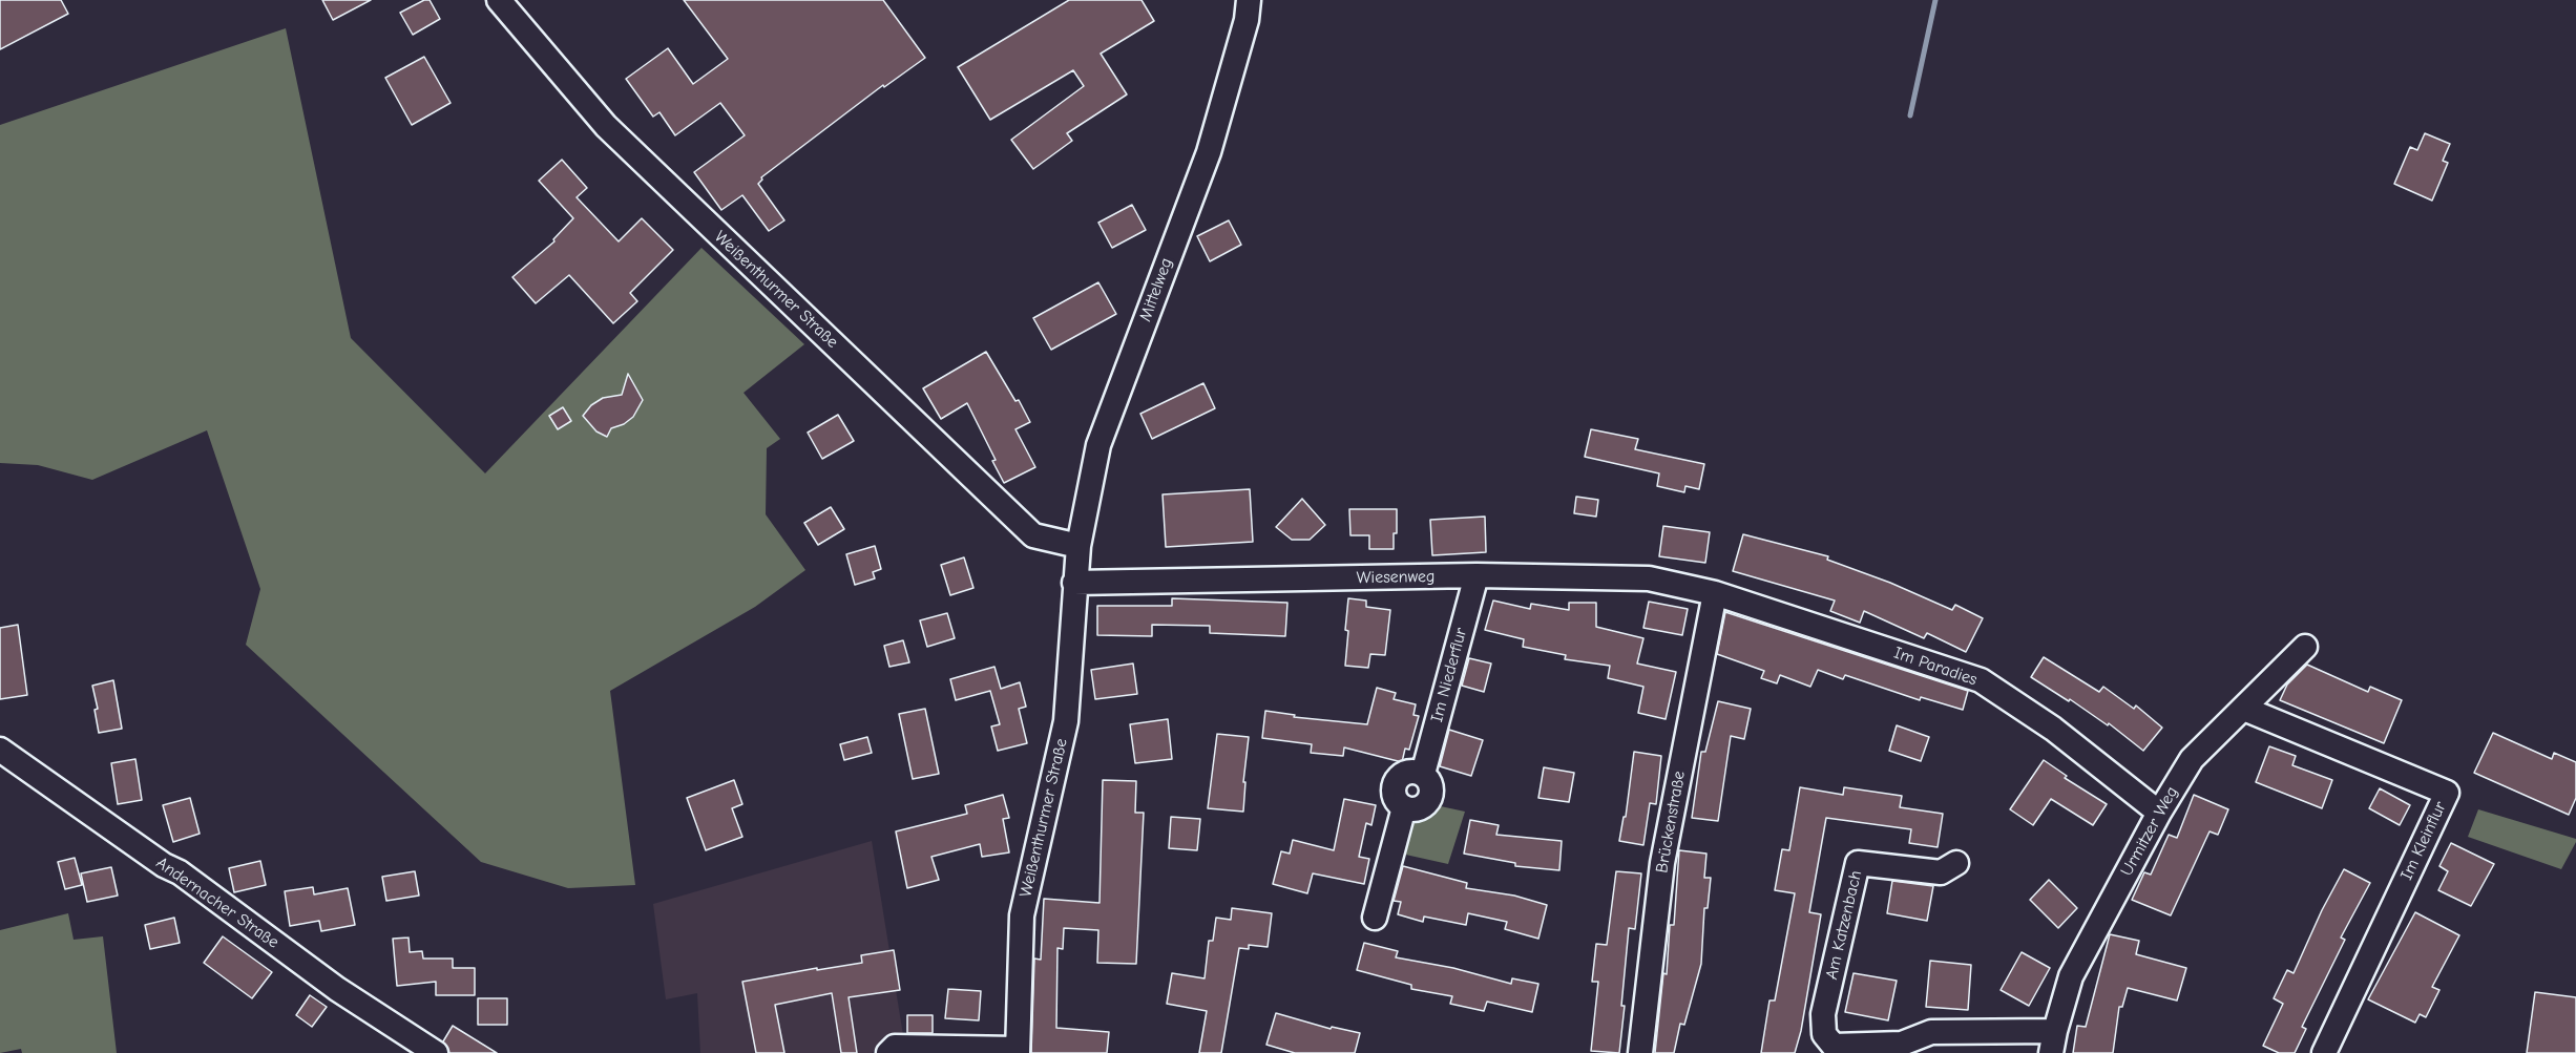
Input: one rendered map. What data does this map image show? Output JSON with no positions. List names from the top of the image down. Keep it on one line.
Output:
{"streets":{"street":["Weißenthurmer Straße","Mittelweg","Wiesenweg","Im Paradies","Im Niederflur","Brückenstraße","Urmitzer Weg","Im Kleinflur","Andernacher Straße","Am Katzenbach"]},"crossings":[["Weißenthurmer Straße","Mittelweg"],["Weißenthurmer Straße","Wiesenweg"],["Mittelweg","Wiesenweg"],["Wiesenweg","Im Paradies"],["Wiesenweg","Im Niederflur"],["Wiesenweg","Brückenstraße"],["Im Paradies","Brückenstraße"],["Im Paradies","Urmitzer Weg"],["Urmitzer Weg","Im Kleinflur"],["Urmitzer Weg","Am Katzenbach"]]}
